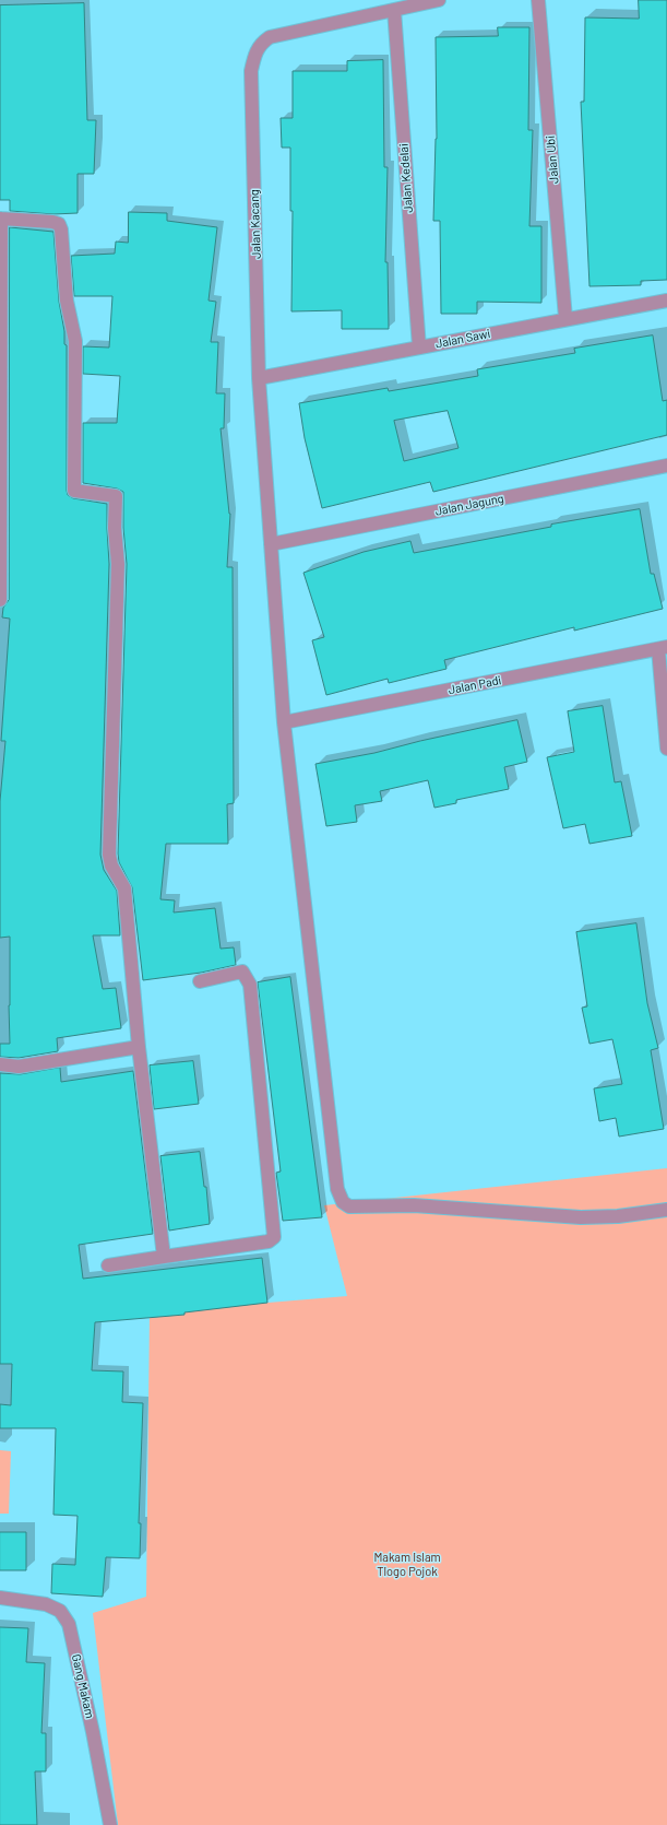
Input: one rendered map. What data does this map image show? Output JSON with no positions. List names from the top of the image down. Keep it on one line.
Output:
{"streets":{"street":["Jalan Ubi","Jalan Kedelai","Jalan Kacang","Jalan Sawi","Jalan Jagung","Jalan Padi","Gang Makam"]},"crossings":[["Jalan Ubi","Jalan Sawi"],["Jalan Kedelai","Jalan Kacang"],["Jalan Kedelai","Jalan Sawi"],["Jalan Kacang","Jalan Sawi"],["Jalan Kacang","Jalan Jagung"],["Jalan Kacang","Jalan Padi"]],"parks":["Makam Islam Tlogo Pojok"]}
